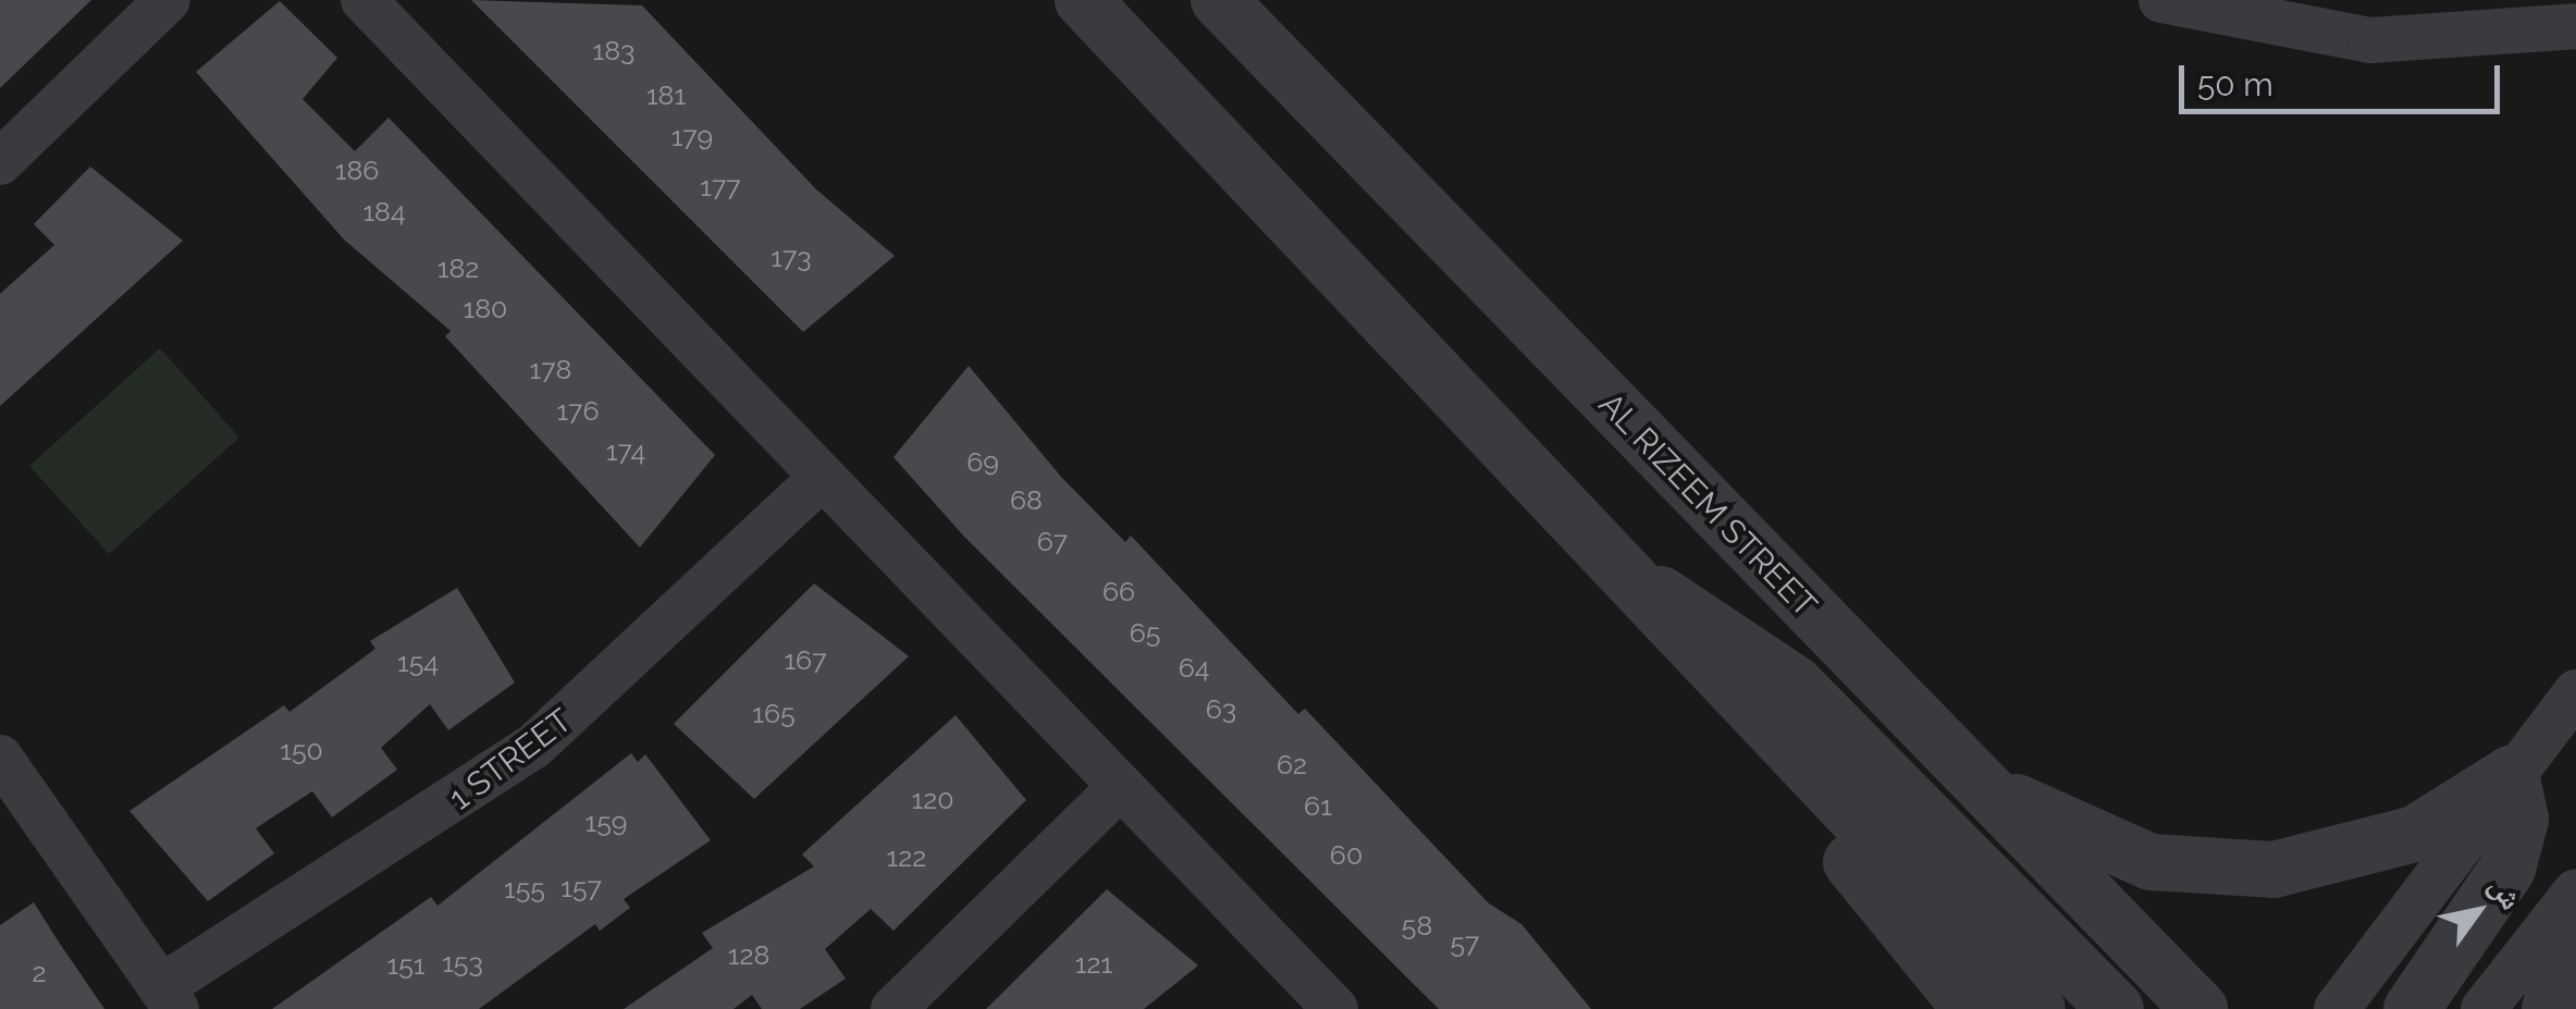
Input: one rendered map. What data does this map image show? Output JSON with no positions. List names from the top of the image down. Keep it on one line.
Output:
{"streets":{"street":["AL RIZEEM STREET","1 STREET"]},"house_numbers":["183","181","179","186","177","184","173","182","180","178","176","174","69","68","67","66","65","167","154","64","63","165","150","62","120","61","159","60","122","157","155","58","57","128","153","121","151","2"],"scale_bar":"50 m","north":"top right"}
